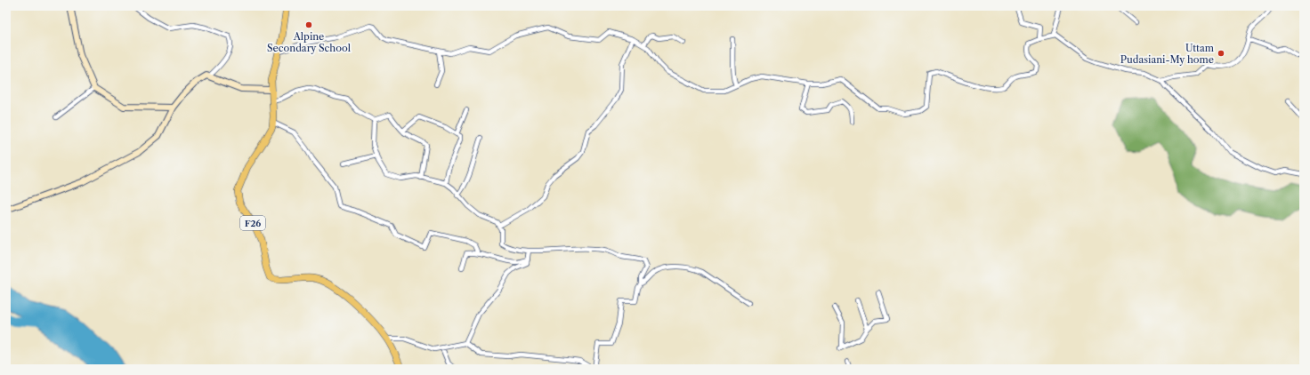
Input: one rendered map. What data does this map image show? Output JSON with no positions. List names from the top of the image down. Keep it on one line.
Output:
{"streets":{"main road":["F26"]},"places":["Alpine Secondary School","Uttam Pudasiani-My home"]}
